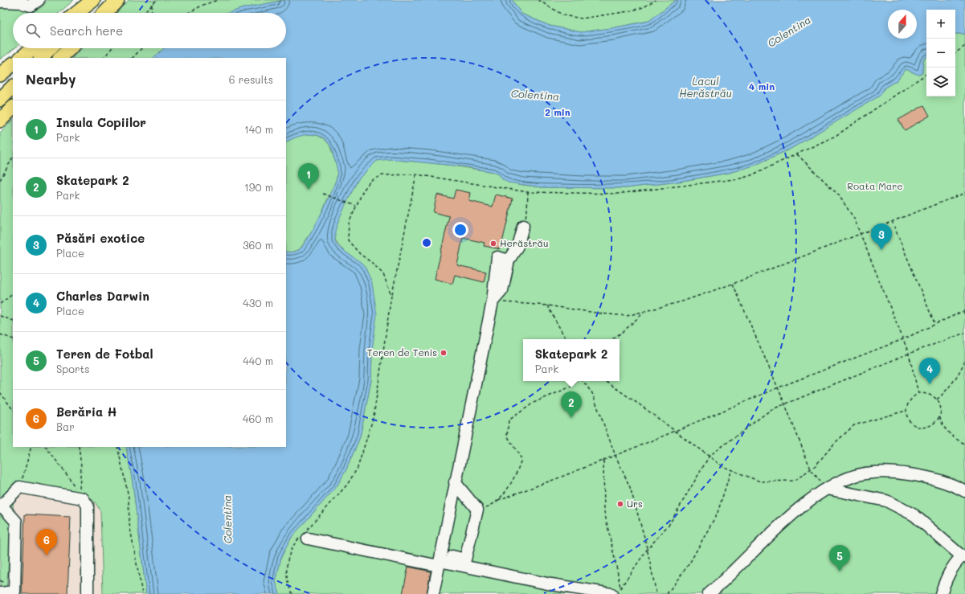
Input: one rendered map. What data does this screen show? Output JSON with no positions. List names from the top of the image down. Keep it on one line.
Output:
{"water":["Colentina","Lacul Herăstrău"],"parks":["Roata Mare"],"places":["Herăstrău","Teren de Tenis","Urs"],"north":"top","page":{"map_buttons":["+","−"],"search":"Search here","heading":["Nearby","6 results"],"list":[{"mark":"1","name":"Insula Copiilor","note":"Park","value":"140 m"},{"mark":"2","name":"Skatepark 2","note":"Park","value":"190 m"},{"mark":"3","name":"Păsări exotice","note":"Place","value":"360 m"},{"mark":"4","name":"Charles Darwin","note":"Place","value":"430 m"},{"mark":"5","name":"Teren de Fotbal","note":"Sports","value":"440 m"},{"mark":"6","name":"Berăria H","note":"Bar","value":"460 m"}],"pins":["1","3","4","2","6","5"],"popup":["Skatepark 2","Park"]},"rings":["4 min","2 min"]}
